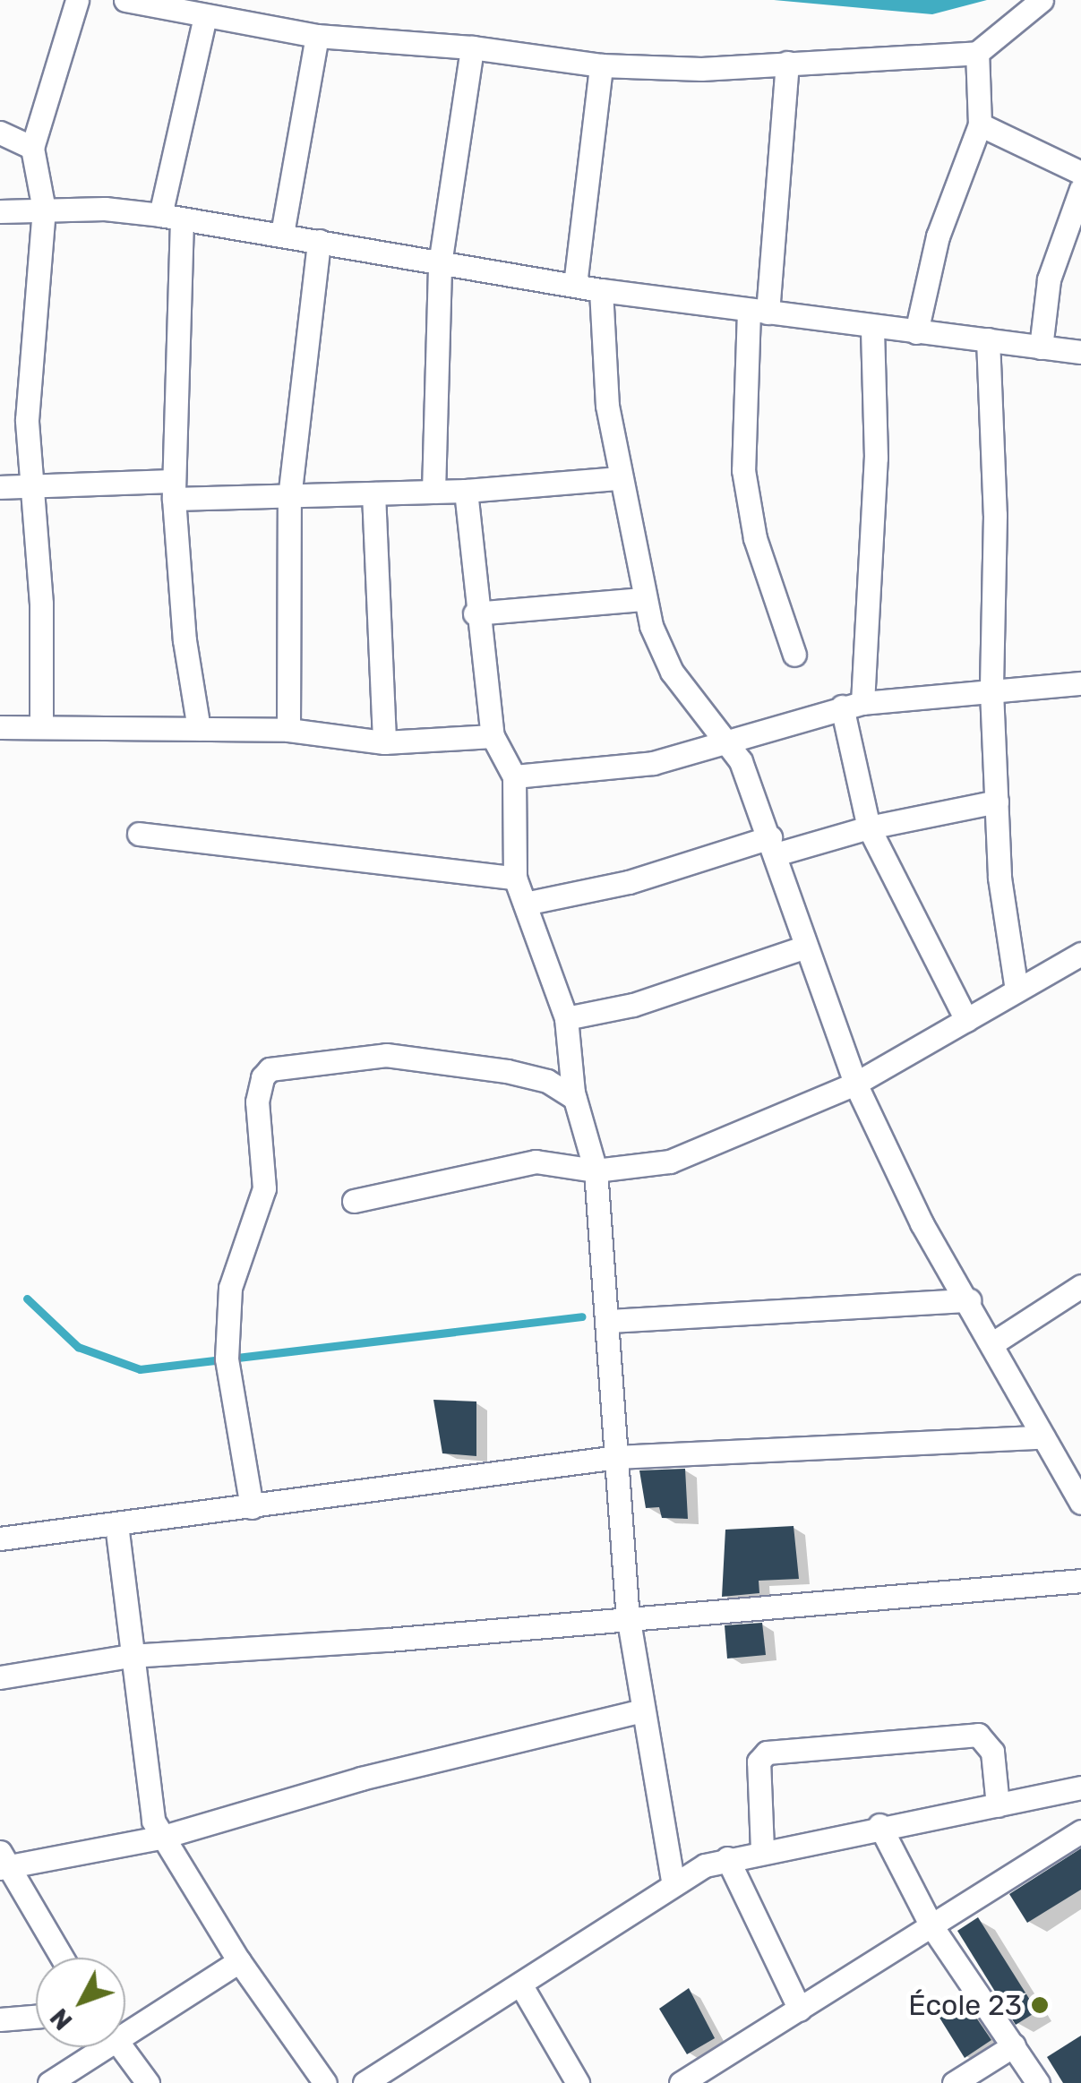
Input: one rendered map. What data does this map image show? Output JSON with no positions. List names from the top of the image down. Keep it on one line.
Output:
{"places":["École 23"],"north":"bottom left"}
